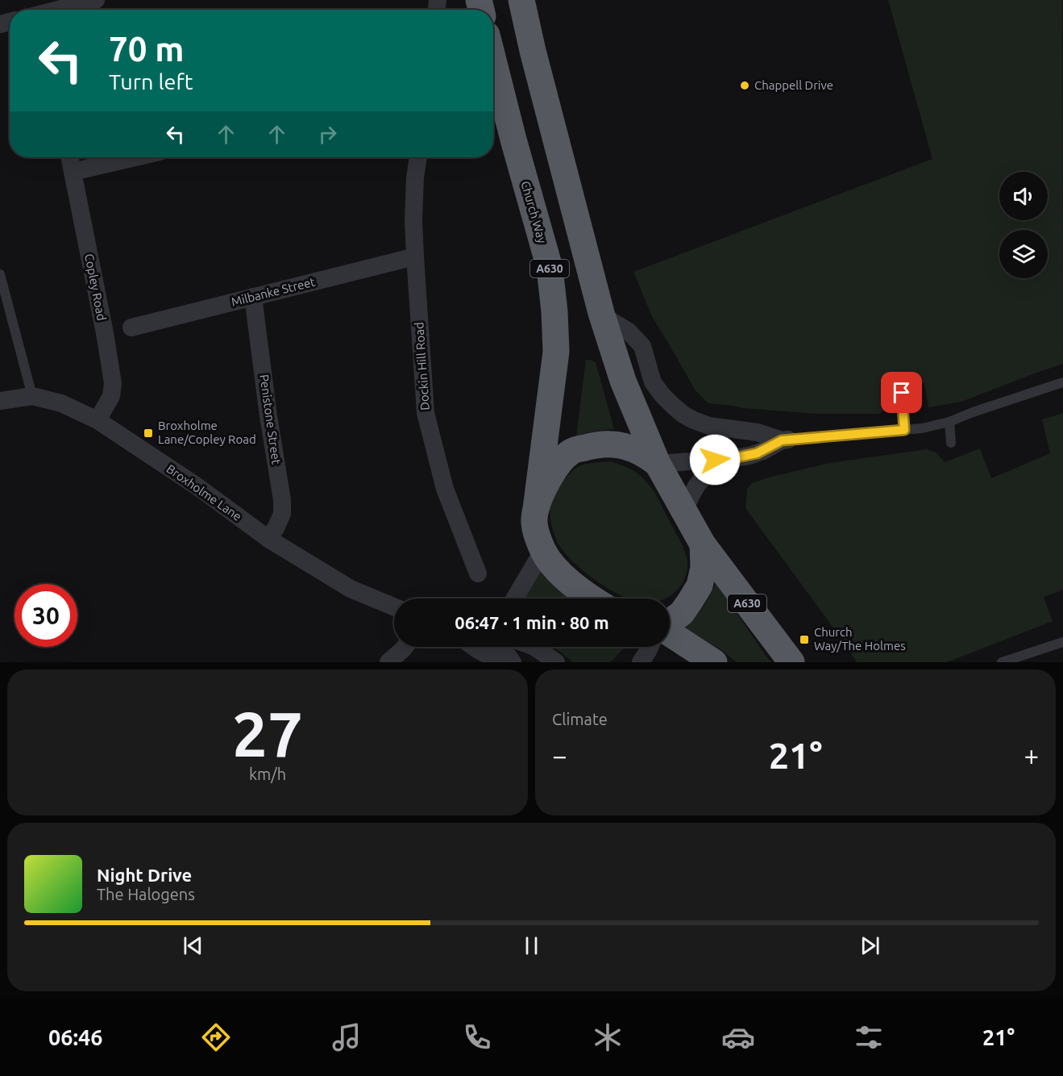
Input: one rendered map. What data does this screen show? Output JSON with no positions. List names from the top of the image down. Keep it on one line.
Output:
{"streets":{"highway":["Church Way","A630"],"street":["Copley Road","Milbanke Street","Dockin Hill Road","Penistone Street","Broxholme Lane"]},"crossings":[["Copley Road","Broxholme Lane"],["Milbanke Street","Dockin Hill Road"],["Milbanke Street","Penistone Street"],["Penistone Street","Broxholme Lane"]],"places":{"other":["Chappell Drive"],"transit":["Broxholme Lane/Copley Road","Church Way/The Holmes"]},"page":{"turn":["70 m","Turn left"],"limit":"30","trip":"06:47 · 1 min · 80 m","tile":[["27","km/h"],"Climate"],"heat":["−","21°","+"],"song":["Night Drive","The Halogens"],"tabs":["06:46","21°"]}}
